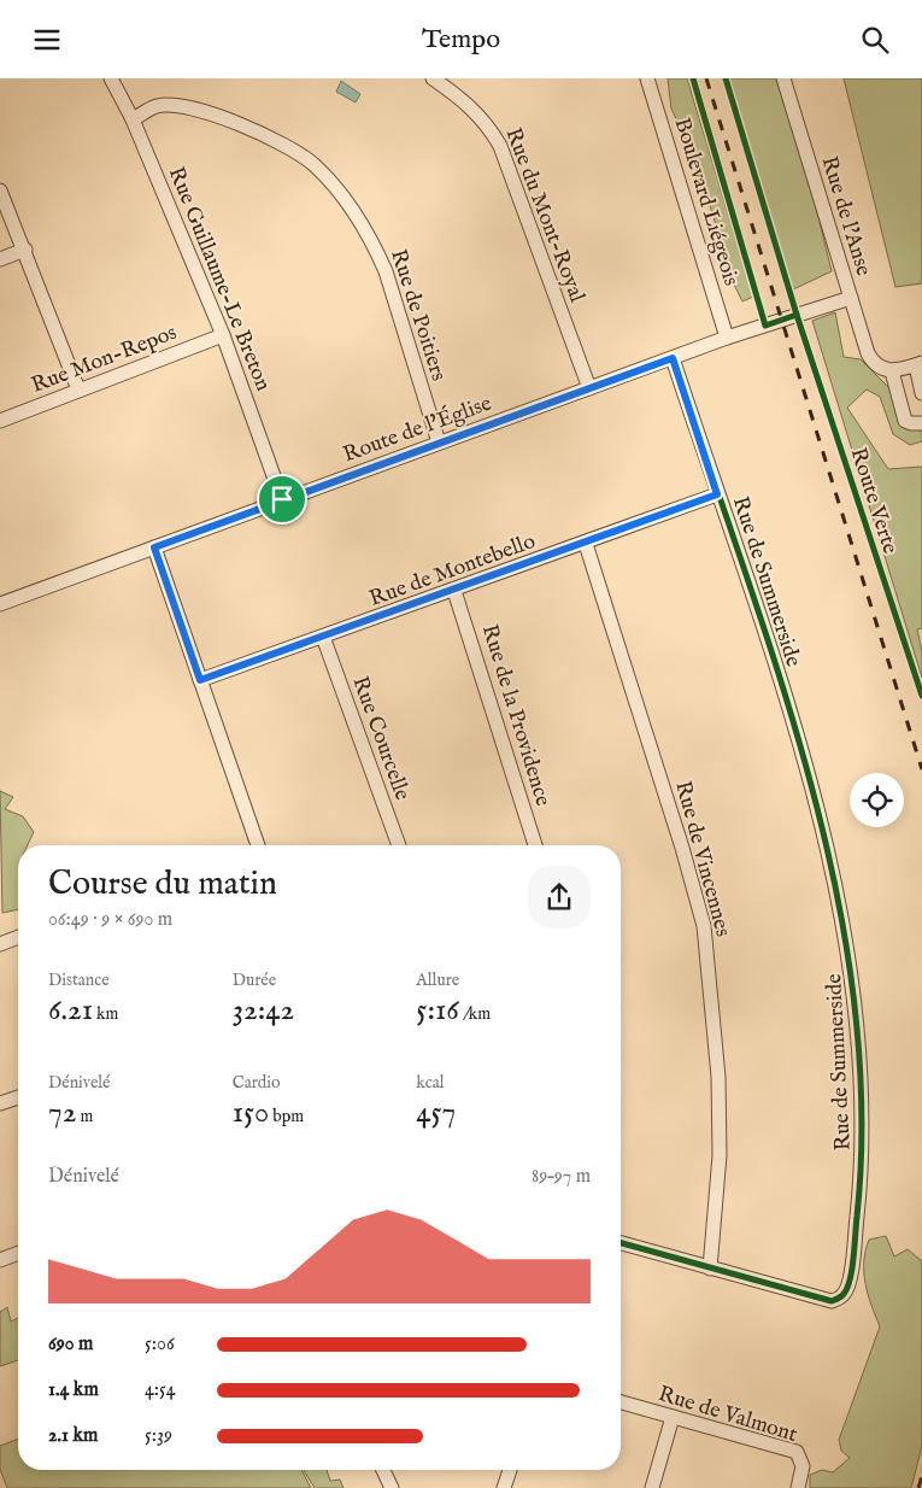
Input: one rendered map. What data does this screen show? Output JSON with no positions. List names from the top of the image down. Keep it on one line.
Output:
{"streets":{"street":["Boulevard Liégeois","Rue du Mont-Royal","Rue de l'Anse","Rue Guillaume-Le Breton","Rue de Poitiers","Rue Mon-Repos","Route de l'Église","Rue de Montebello","Rue de Summerside","Rue de la Providence","Rue Courcelle","Rue de Vincennes","Rue de Valmont"],"cycle path":["Route Verte"]},"crossings":[["Boulevard Liégeois","Route de l'Église"],["Rue du Mont-Royal","Route de l'Église"],["Rue de l'Anse","Route de l'Église"],["Rue Guillaume-Le Breton","Rue de Poitiers"],["Rue Guillaume-Le Breton","Rue Mon-Repos"],["Rue Guillaume-Le Breton","Route de l'Église"],["Rue de Poitiers","Route de l'Église"],["Route de l'Église","Rue de Summerside"],["Rue de Montebello","Rue de Summerside"],["Rue de Montebello","Rue de la Providence"],["Rue de Montebello","Rue Courcelle"],["Rue de Montebello","Rue de Vincennes"],["Rue de Summerside","Rue de Vincennes"]],"page":{"header":"Tempo","heading":["Course du matin","06:49 · 9 × 690 m"],"stats":[["Distance","6.21 km"],["Durée","32:42"],["Allure","5:16 /km"],["Dénivelé","72 m"],["Cardio","150 bpm"],["kcal","457"]],"chart":["Dénivelé","89–97 m"],"list":[{"name":"690 m","note":"5:06"},{"name":"1.4 km","note":"4:54"},{"name":"2.1 km","note":"5:39"}]}}
